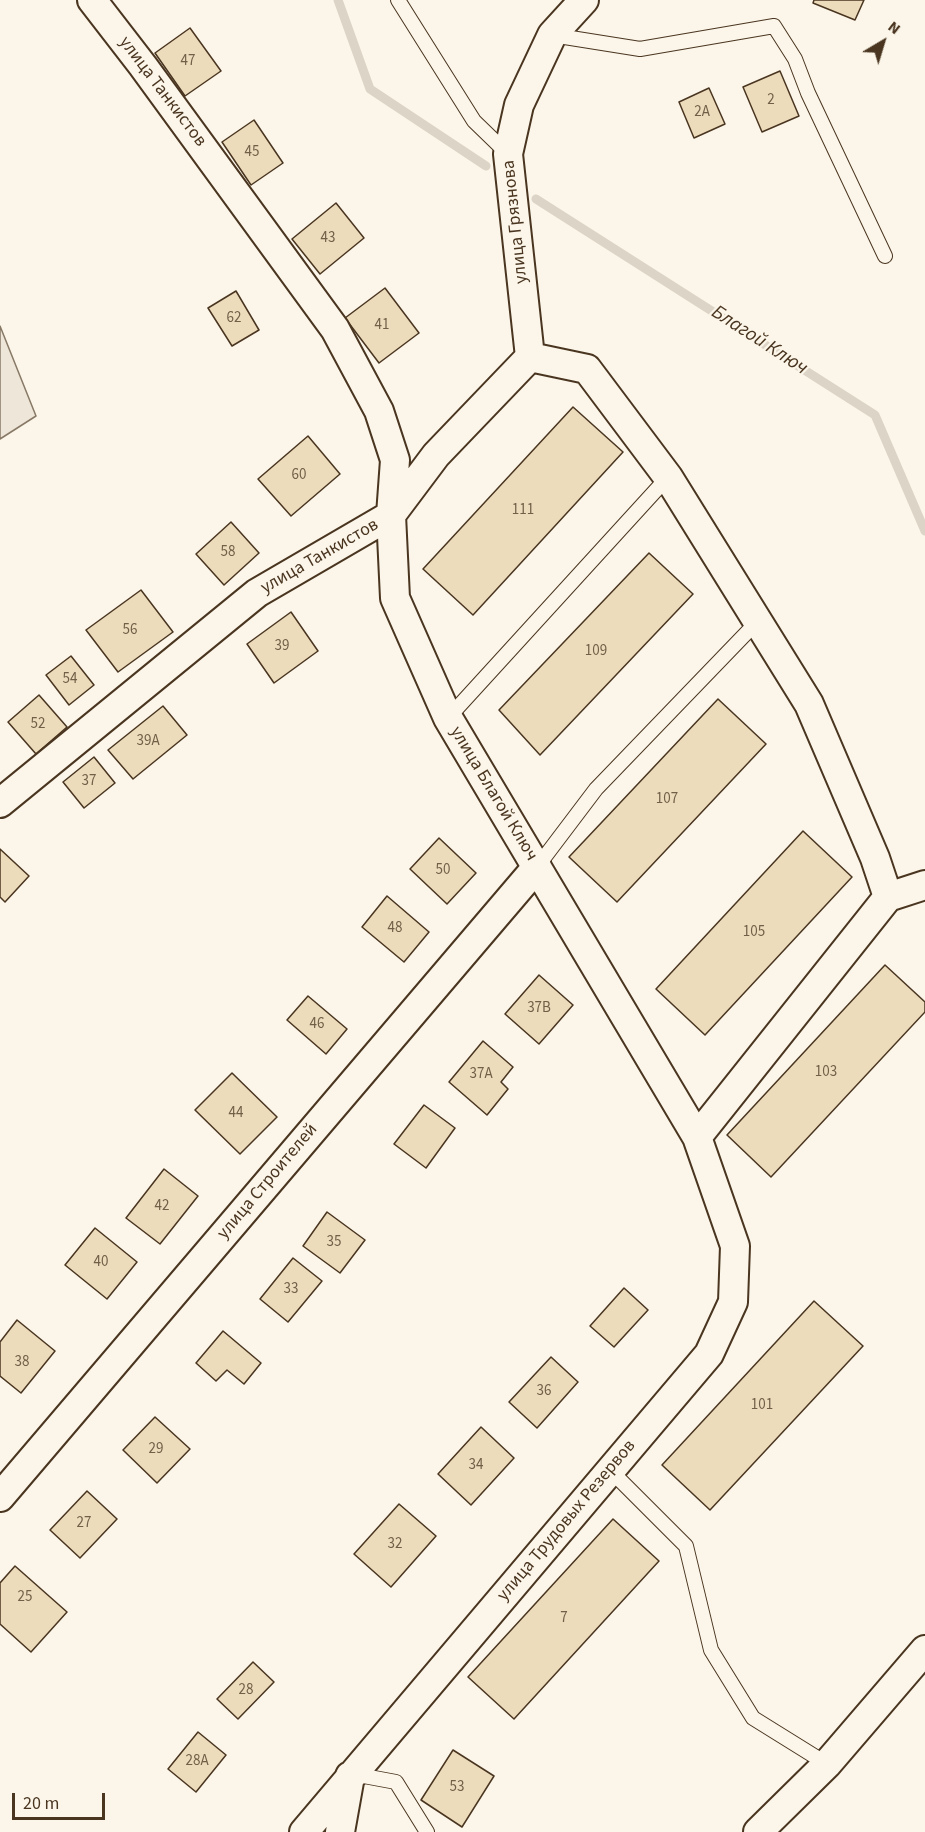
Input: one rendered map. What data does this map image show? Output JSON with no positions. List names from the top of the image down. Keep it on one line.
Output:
{"streets":{"street":["улица Танкистов","улица Грязнова","улица Благой Ключ","улица Строителей","улица Трудовых Резервов"]},"crossings":[["улица Танкистов","улица Благой Ключ"],["улица Благой Ключ","улица Строителей"],["улица Благой Ключ","улица Трудовых Резервов"]],"water":["Благой Ключ"],"house_numbers":["47","2","2А","45","43","62","41","60","111","58","56","39","109","54","52","39А","37","107","50","48","105","37В","46","103","37А","44","42","35","40","33","38","36","101","29","34","27","32","25","7","28","28А","53"],"scale_bar":"20 m","north":"top right"}
